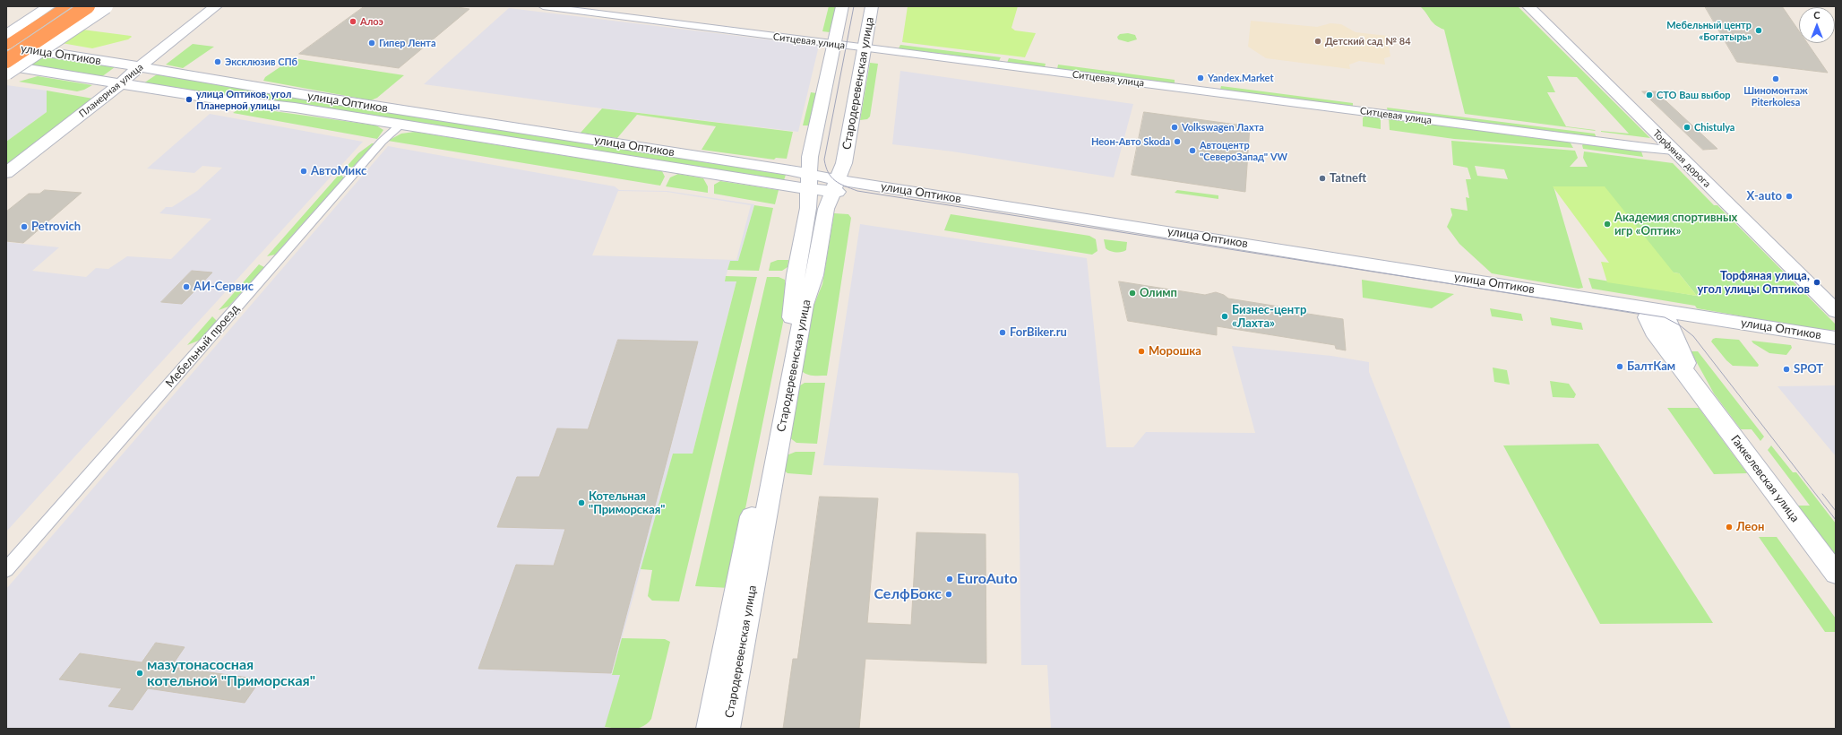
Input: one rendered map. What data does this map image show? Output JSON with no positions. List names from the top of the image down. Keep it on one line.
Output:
{"streets":{"main road":["улица Оптиков","Стародеревенская улица","Планерная улица","Торфяная дорога","Гаккелевская улица"],"street":["Ситцевая улица","Мебельный проезд"]},"crossings":[["Ситцевая улица","Стародеревенская улица"],["Ситцевая улица","Торфяная дорога"],["улица Оптиков","Стародеревенская улица"],["улица Оптиков","Планерная улица"],["улица Оптиков","Мебельный проезд"],["улица Оптиков","Гаккелевская улица"]],"places":["Алоэ","Мебельный центр «Богатырь»","Детский сад № 84","Гипер Лента","Эксклюзив СПб","Yandex.Market","Шиномонтаж Piterkolesa","СТО Ваш выбор","улица Оптиков, угол Планерной улицы","Volkswagen Лахта","Chistulya","Неон-Авто Skoda","Автоцентр \"СевероЗапад\" VW","АвтоМикс","Tatneft","X-auto","Академия спортивных игр «Оптик»","Petrovich","Торфяная улица, угол улицы Оптиков","АИ-Сервис","Олимп","Бизнес-центр «Лахта»","ForBiker.ru","Морошка","БалтКам","SPOT","Котельная \"Приморская\"","Леон","EuroAuto","СелфБокс","мазутонасосная котельной \"Приморская\""],"north":"top"}
